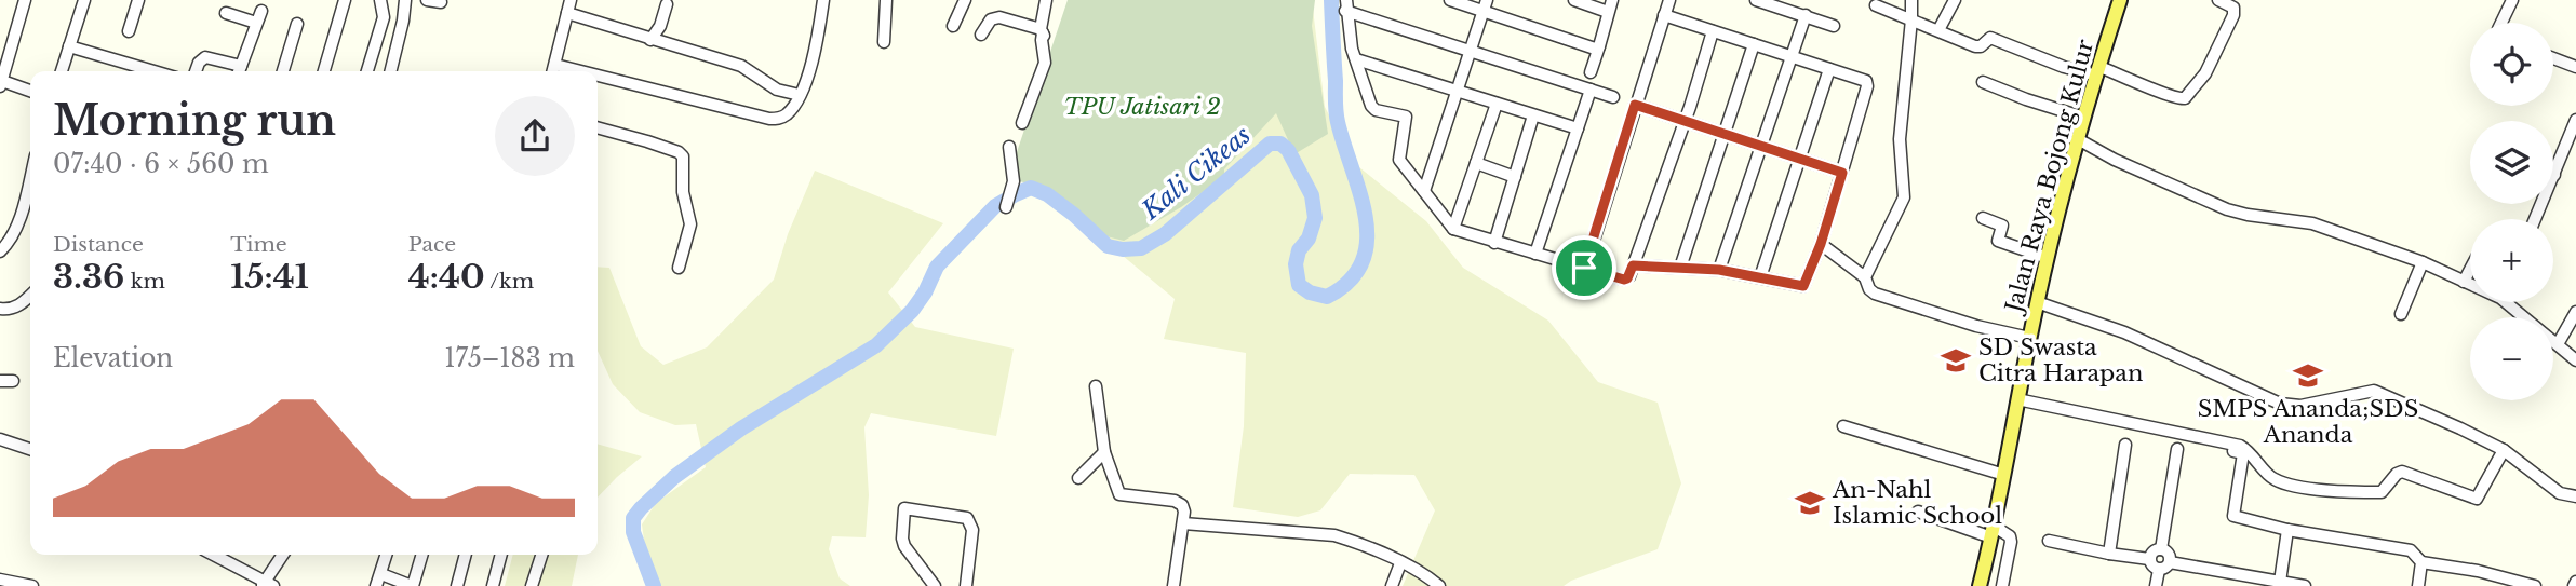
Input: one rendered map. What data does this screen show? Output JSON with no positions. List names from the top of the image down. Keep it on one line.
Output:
{"streets":{"main road":["Jalan Raya Bojong Kulur"]},"water":["Kali Cikeas"],"parks":["TPU Jatisari 2"],"places":{"school or university":["SD Swasta Citra Harapan","SMPS Ananda;SDS Ananda","An-Nahl Islamic School"]},"page":{"map_buttons":["+","−"],"heading":["Morning run","07:40 · 6 × 560 m"],"stats":[["Distance","3.36 km"],["Time","15:41"],["Pace","4:40 /km"]],"chart":["Elevation","175–183 m"]}}
